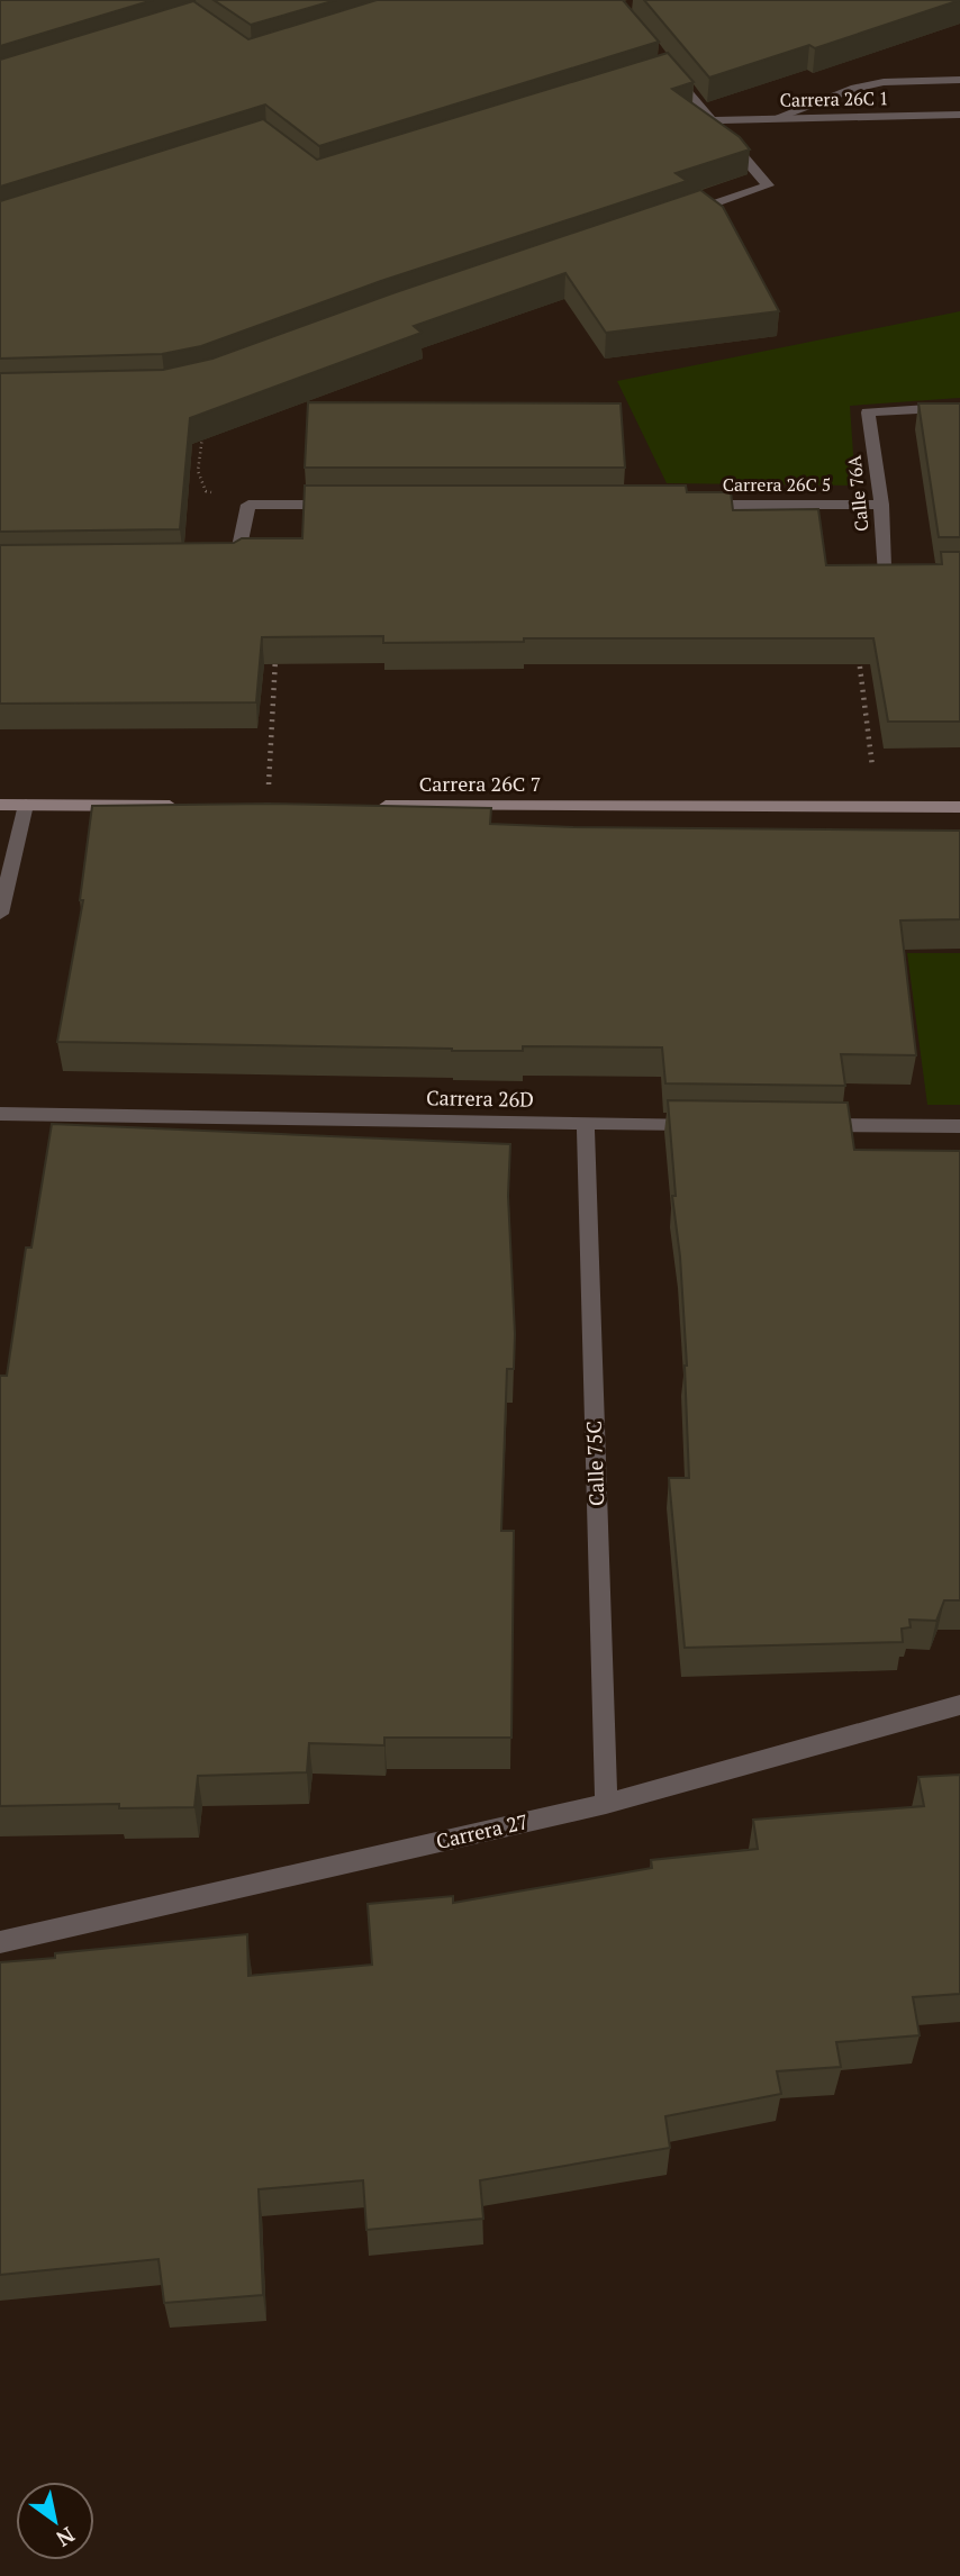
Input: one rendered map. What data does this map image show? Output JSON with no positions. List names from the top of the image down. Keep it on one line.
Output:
{"streets":{"street":["Carrera 26C 1","Carrera 26C 5","Calle 76A","Carrera 26C 7","Carrera 26D","Calle 75C","Carrera 27"]},"crossings":[["Carrera 26C 5","Calle 76A"],["Carrera 26D","Calle 75C"],["Calle 75C","Carrera 27"]],"north":"bottom right"}
